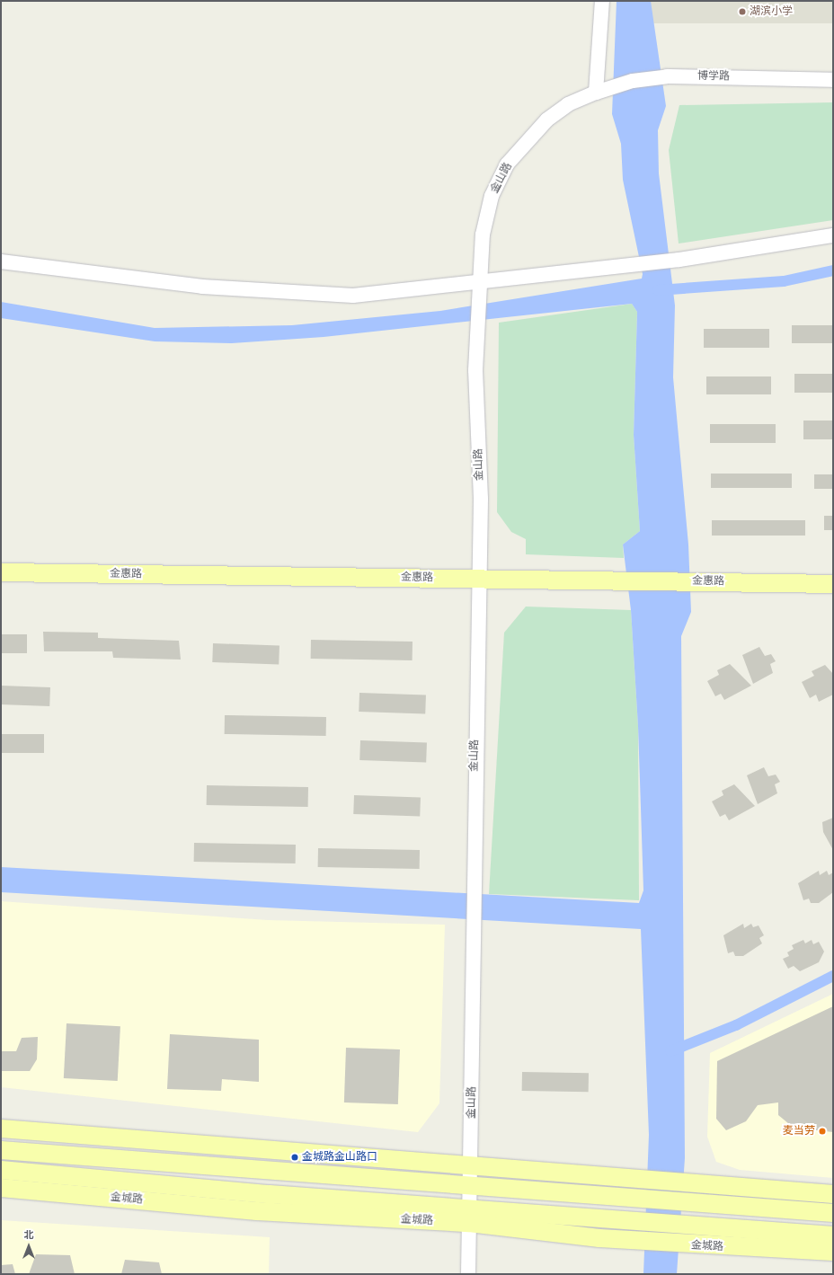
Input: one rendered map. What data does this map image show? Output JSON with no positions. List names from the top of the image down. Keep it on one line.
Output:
{"streets":{"main road":["金惠路","金城路"],"street":["博学路","金山路"]},"crossings":[["博学路","金山路"],["金山路","金惠路"],["金山路","金城路"]],"places":["湖滨小学","麦当劳","金城路金山路口"],"north":"top"}
